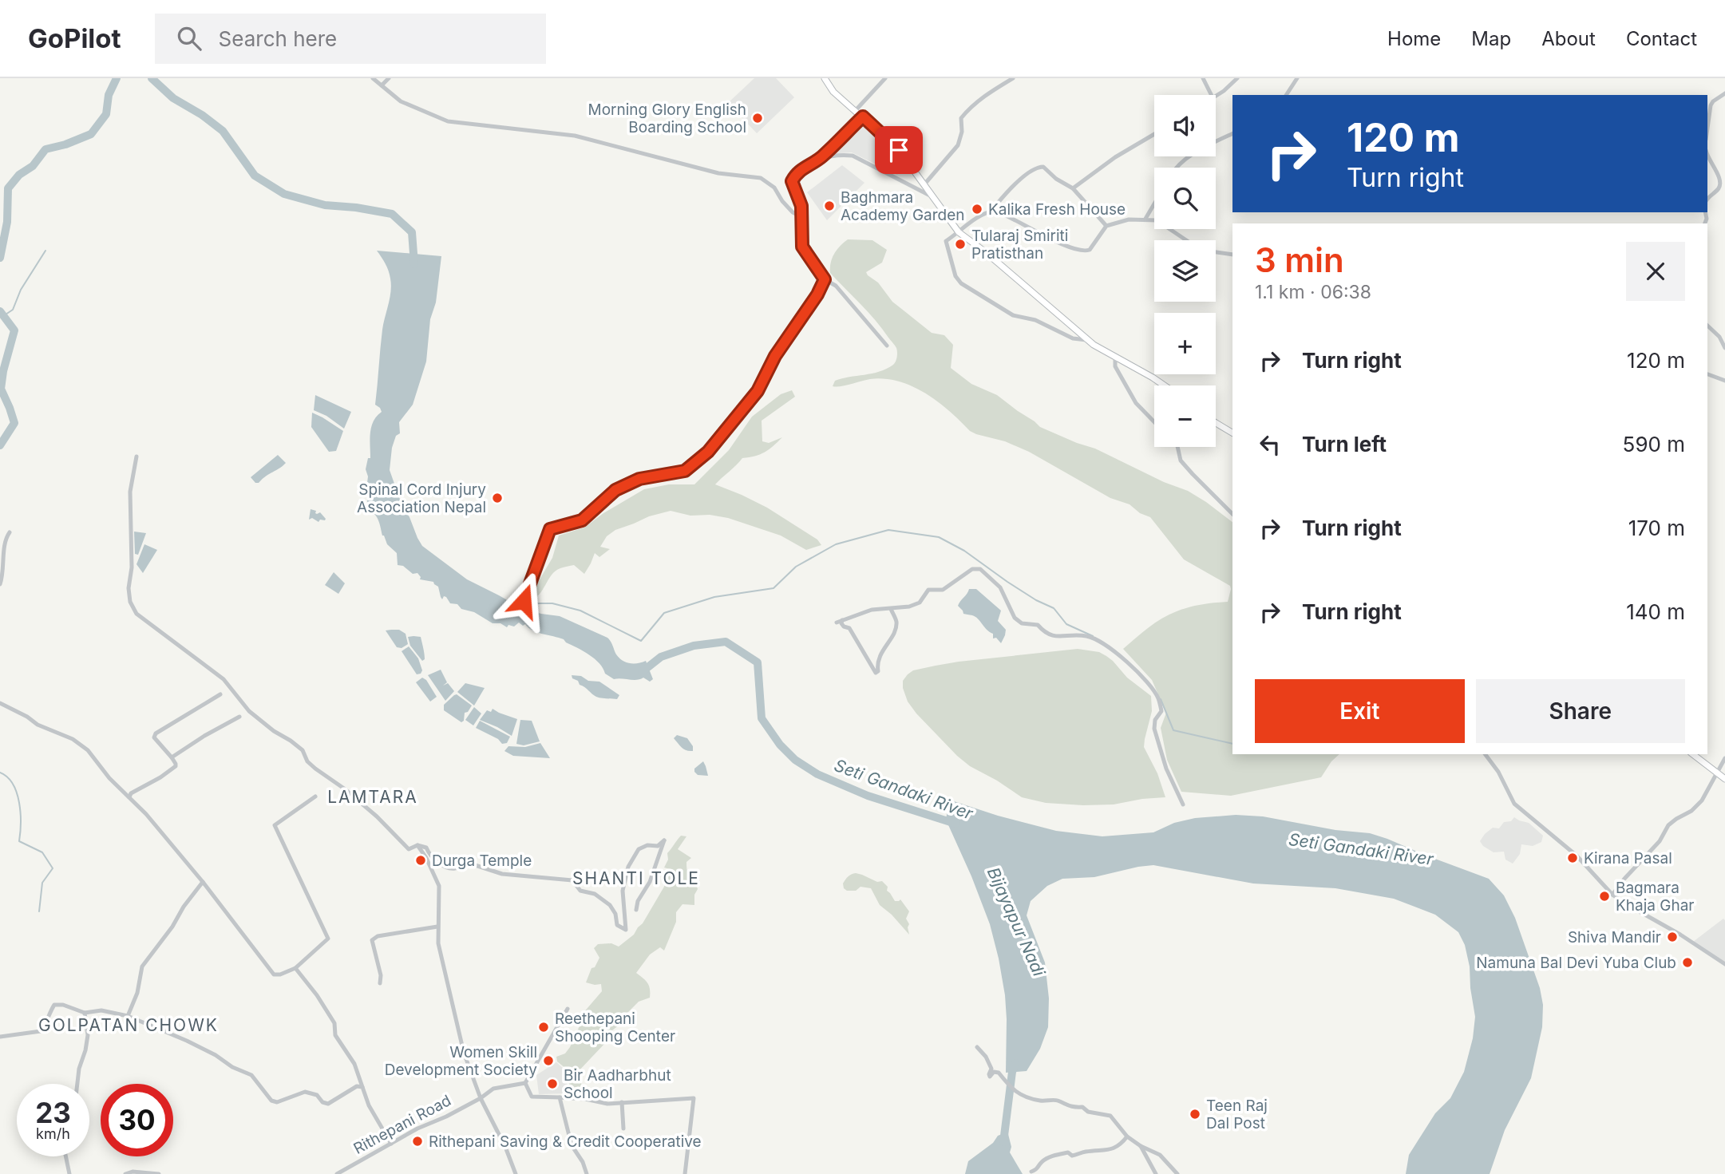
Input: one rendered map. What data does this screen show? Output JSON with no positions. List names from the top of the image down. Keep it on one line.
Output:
{"streets":{"street":["Rithepani Road"]},"districts":["LAMTARA","SHANTI TOLE","GOLPATAN CHOWK"],"water":["Seti Gandaki River","Bijayapur Nadi"],"places":["Morning Glory English Boarding School","Baghmara Academy Garden","Kalika Fresh House","Tularaj Smiriti Pratisthan","Spinal Cord Injury Association Nepal","Kirana Pasal","Durga Temple","Bagmara Khaja Ghar","Shiva Mandir","Namuna Bal Devi Yuba Club","Reethepani Shooping Center","Women Skill Development Society","Bir Aadharbhut School","Teen Raj Dal Post","Rithepani Saving & Credit Cooperative"],"page":{"header":"GoPilot","search":"Search here","nav":["Home","Map","About","Contact"],"map_buttons":["+","−"],"turn":["120 m","Turn right"],"heading":["3 min","1.1 km · 06:38"],"list":[{"name":"Turn right","value":"120 m"},{"name":"Turn left","value":"590 m"},{"name":"Turn right","value":"170 m"},{"name":"Turn right","value":"140 m"}],"buttons":["Exit","Share"],"speed":"23 km/h","limit":"30"}}
